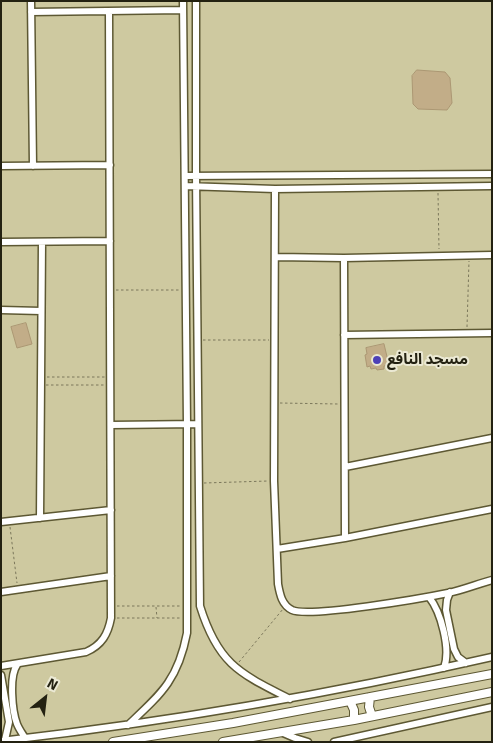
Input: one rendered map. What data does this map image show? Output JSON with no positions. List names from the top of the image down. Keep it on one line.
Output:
{"places":["مسجد النافع"],"north":"top right"}
